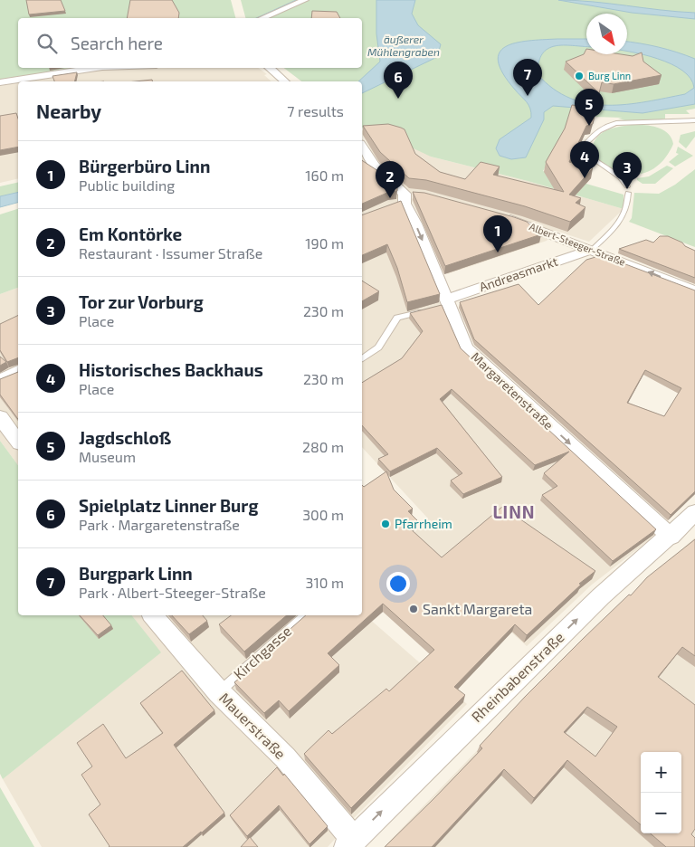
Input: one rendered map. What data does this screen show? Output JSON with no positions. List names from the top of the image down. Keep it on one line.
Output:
{"streets":{"street":["Albert-Steeger-Straße","Andreasmarkt","Margaretenstraße","Rheinbabenstraße","Mauerstraße"],"lane":["Kirchgasse"]},"crossings":[["Albert-Steeger-Straße","Andreasmarkt"],["Andreasmarkt","Margaretenstraße"],["Margaretenstraße","Rheinbabenstraße"],["Kirchgasse","Mauerstraße"],["Rheinbabenstraße","Mauerstraße"]],"one_way":["Albert-Steeger-Straße","Margaretenstraße","Rheinbabenstraße"],"districts":["LINN"],"water":["äußerer Mühlengraben"],"places":["Burg Linn","Pfarrheim","Sankt Margareta"],"north":"bottom right","page":{"search":"Search here","pins":["7","6","5","4","3","2","1"],"heading":["Nearby","7 results"],"list":[{"mark":"1","name":"Bürgerbüro Linn","note":"Public building","value":"160 m"},{"mark":"2","name":"Em Kontörke","note":"Restaurant · Issumer Straße","value":"190 m"},{"mark":"3","name":"Tor zur Vorburg","note":"Place","value":"230 m"},{"mark":"4","name":"Historisches Backhaus","note":"Place","value":"230 m"},{"mark":"5","name":"Jagdschloß","note":"Museum","value":"280 m"},{"mark":"6","name":"Spielplatz Linner Burg","note":"Park · Margaretenstraße","value":"300 m"},{"mark":"7","name":"Burgpark Linn","note":"Park · Albert-Steeger-Straße","value":"310 m"}],"map_buttons":["+","−"]}}
